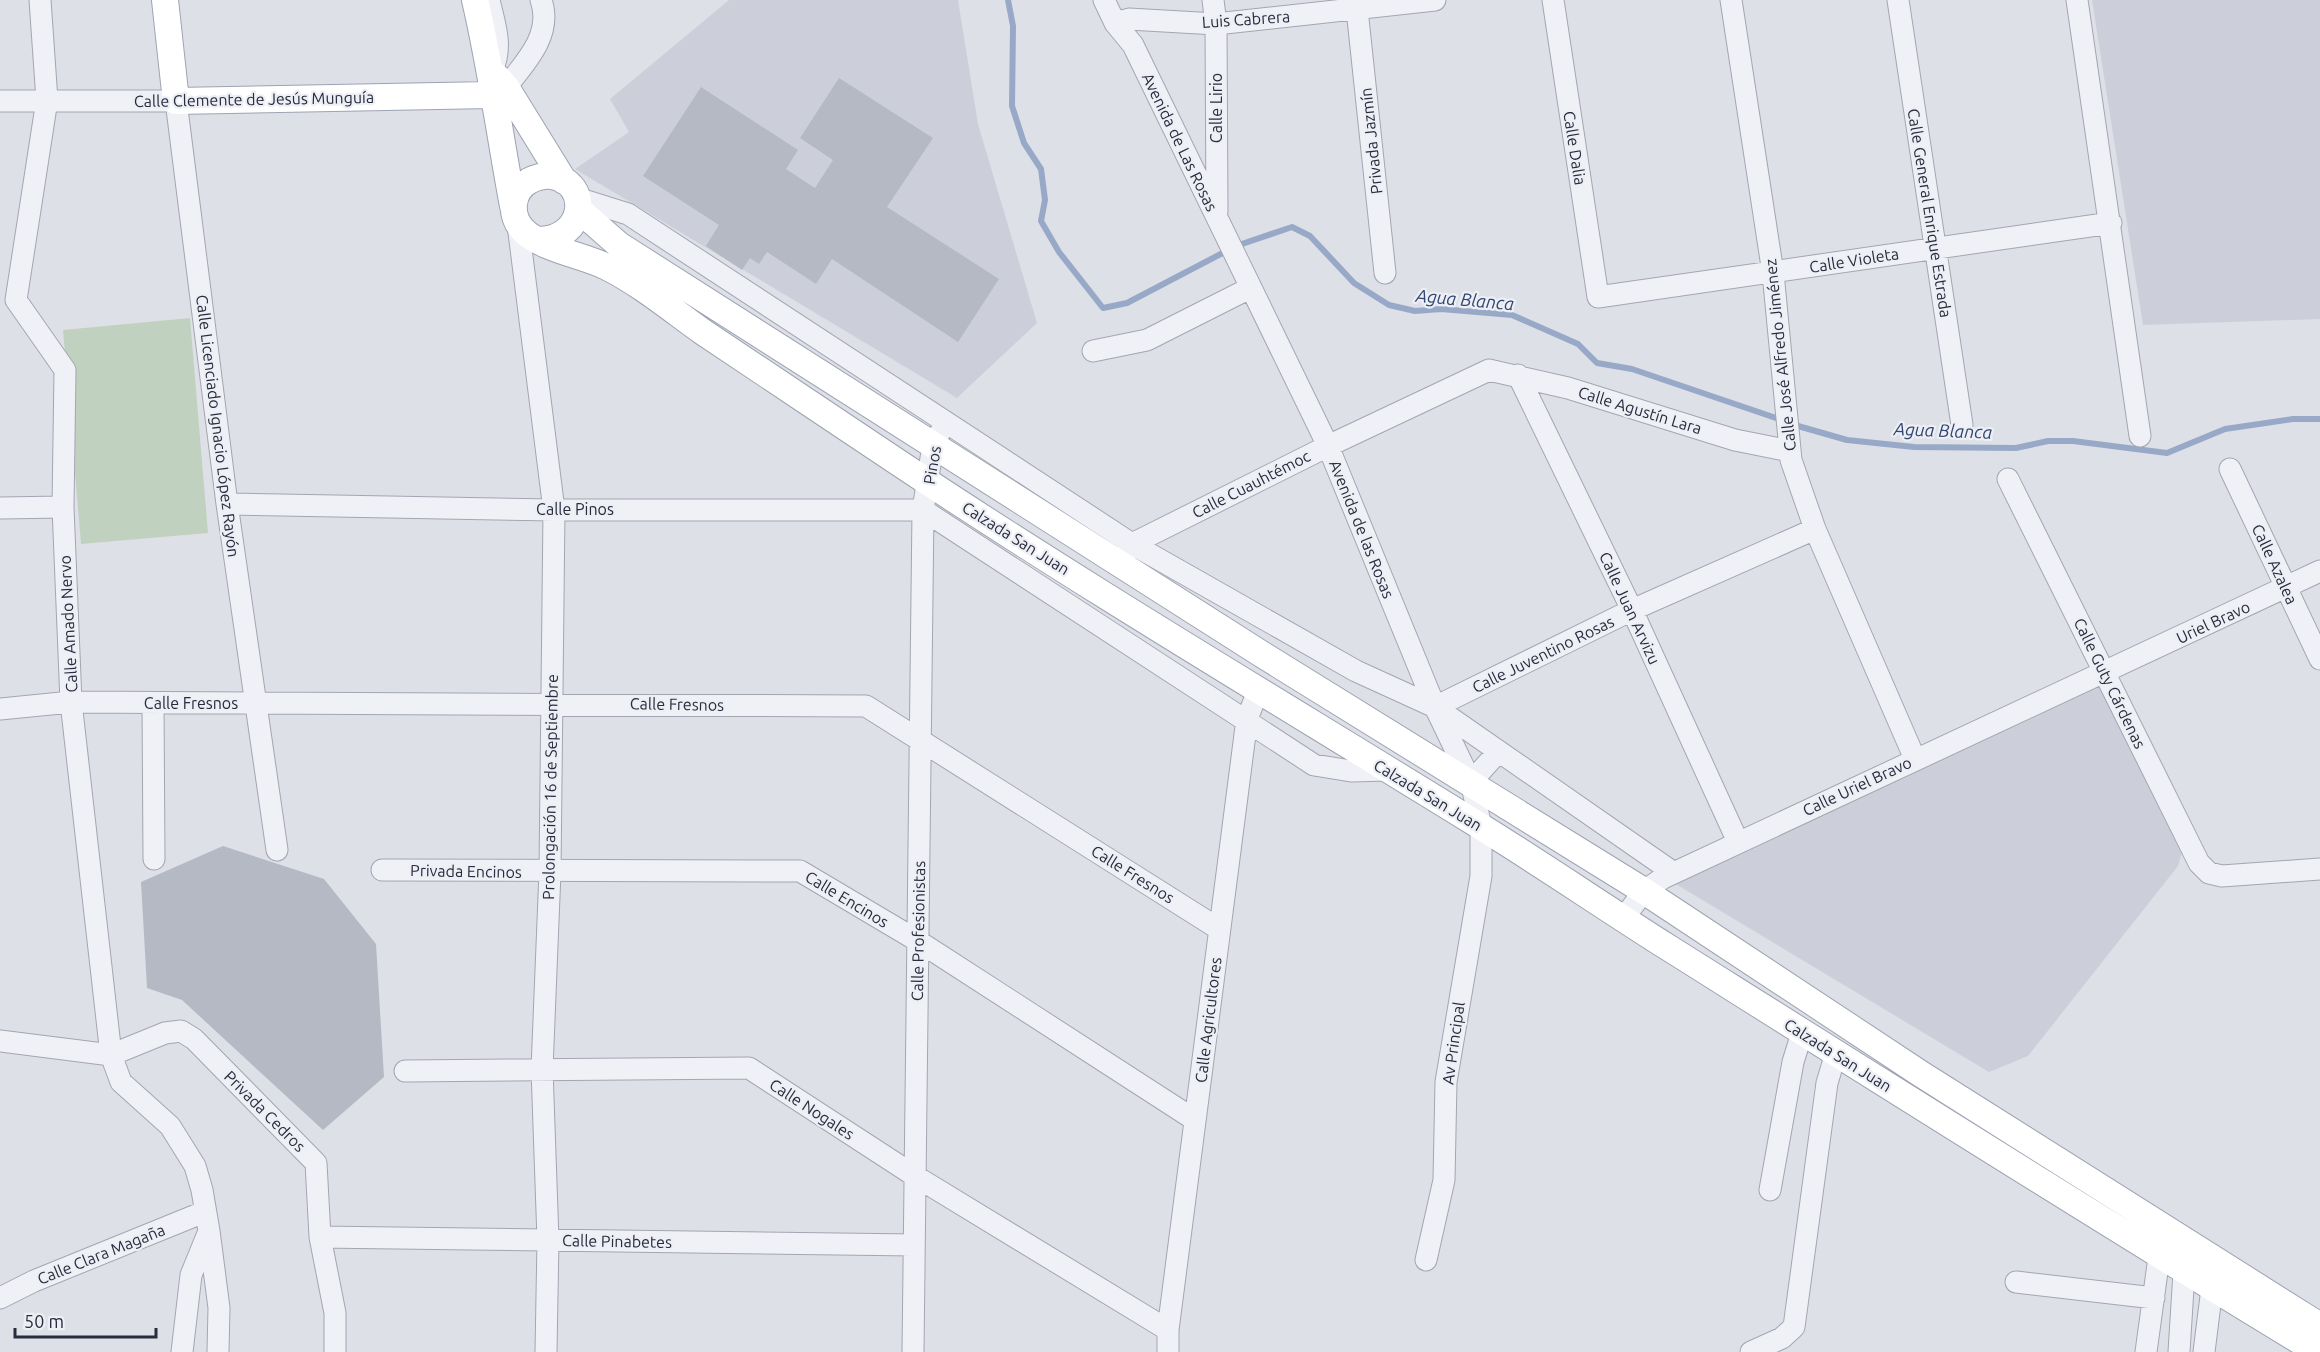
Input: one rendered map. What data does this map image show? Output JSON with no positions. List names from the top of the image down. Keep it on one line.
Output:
{"streets":{"main road":["Calle Clemente de Jesús Munguía","Calle Licenciado Ignacio López Rayón","Calzada San Juan"],"street":["Luis Cabrera","Calle Lirio","Privada Jazmín","Avenida de Las Rosas","Calle Dalia","Calle General Enrique Estrada","Calle Violeta","Calle José Alfredo Jiménez","Calle Agustín Lara","Pinos","Calle Cuauhtémoc","Calle Pinos","Avenida de las Rosas","Calle Azalea","Calle Juan Arvizu","Uriel Bravo","Calle Amado Nervo","Calle Juventino Rosas","Calle Guty Cárdenas","Calle Fresnos","Calle Uriel Bravo","Prolongación 16 de Septiembre","Privada Encinos","Calle Encinos","Calle Profesionistas","Calle Agricultores","Av Principal","Calle Nogales","Privada Cedros","Calle Pinabetes","Calle Clara Magaña"]},"crossings":[["Luis Cabrera","Calle Lirio"],["Luis Cabrera","Privada Jazmín"],["Luis Cabrera","Avenida de Las Rosas"],["Calle Clemente de Jesús Munguía","Calle Licenciado Ignacio López Rayón"],["Calle Clemente de Jesús Munguía","Calzada San Juan"],["Calle Clemente de Jesús Munguía","Calle Amado Nervo"],["Calle Lirio","Avenida de Las Rosas"],["Avenida de Las Rosas","Avenida de las Rosas"],["Calle Dalia","Calle Violeta"],["Calle General Enrique Estrada","Calle Violeta"],["Calle Violeta","Calle José Alfredo Jiménez"],["Calle José Alfredo Jiménez","Calle Agustín Lara"],["Calle José Alfredo Jiménez","Calle Juventino Rosas"],["Calle José Alfredo Jiménez","Calle Uriel Bravo"],["Calle Agustín Lara","Calle Cuauhtémoc"],["Calle Agustín Lara","Calle Juan Arvizu"],["Calle Licenciado Ignacio López Rayón","Calle Pinos"],["Calle Licenciado Ignacio López Rayón","Calle Fresnos"],["Pinos","Calle Pinos"],["Pinos","Calzada San Juan"],["Pinos","Calle Profesionistas"],["Calle Cuauhtémoc","Avenida de las Rosas"],["Calle Cuauhtémoc","Calzada San Juan"],["Calle Pinos","Prolongación 16 de Septiembre"],["Calle Pinos","Calle Profesionistas"],["Avenida de las Rosas","Calzada San Juan"],["Avenida de las Rosas","Calle Juventino Rosas"],["Avenida de las Rosas","Av Principal"],["Calzada San Juan","Calle Uriel Bravo"],["Calzada San Juan","Prolongación 16 de Septiembre"],["Calzada San Juan","Calle Agricultores"],["Calzada San Juan","Av Principal"],["Calle Azalea","Uriel Bravo"],["Calle Juan Arvizu","Calle Juventino Rosas"],["Calle Juan Arvizu","Calle Uriel Bravo"],["Uriel Bravo","Calle Guty Cárdenas"],["Uriel Bravo","Calle Uriel Bravo"],["Calle Amado Nervo","Calle Fresnos"],["Calle Amado Nervo","Privada Cedros"],["Calle Amado Nervo","Calle Clara Magaña"],["Calle Guty Cárdenas","Calle Uriel Bravo"],["Calle Fresnos","Prolongación 16 de Septiembre"],["Calle Fresnos","Calle Profesionistas"],["Calle Fresnos","Calle Agricultores"],["Prolongación 16 de Septiembre","Privada Encinos"],["Prolongación 16 de Septiembre","Calle Encinos"],["Prolongación 16 de Septiembre","Calle Nogales"],["Prolongación 16 de Septiembre","Calle Pinabetes"],["Privada Encinos","Calle Encinos"],["Calle Encinos","Calle Profesionistas"],["Calle Encinos","Calle Agricultores"],["Calle Profesionistas","Calle Nogales"],["Calle Profesionistas","Calle Pinabetes"],["Calle Agricultores","Calle Nogales"],["Privada Cedros","Calle Pinabetes"]],"water":["Agua Blanca"],"scale_bar":"50 m"}
